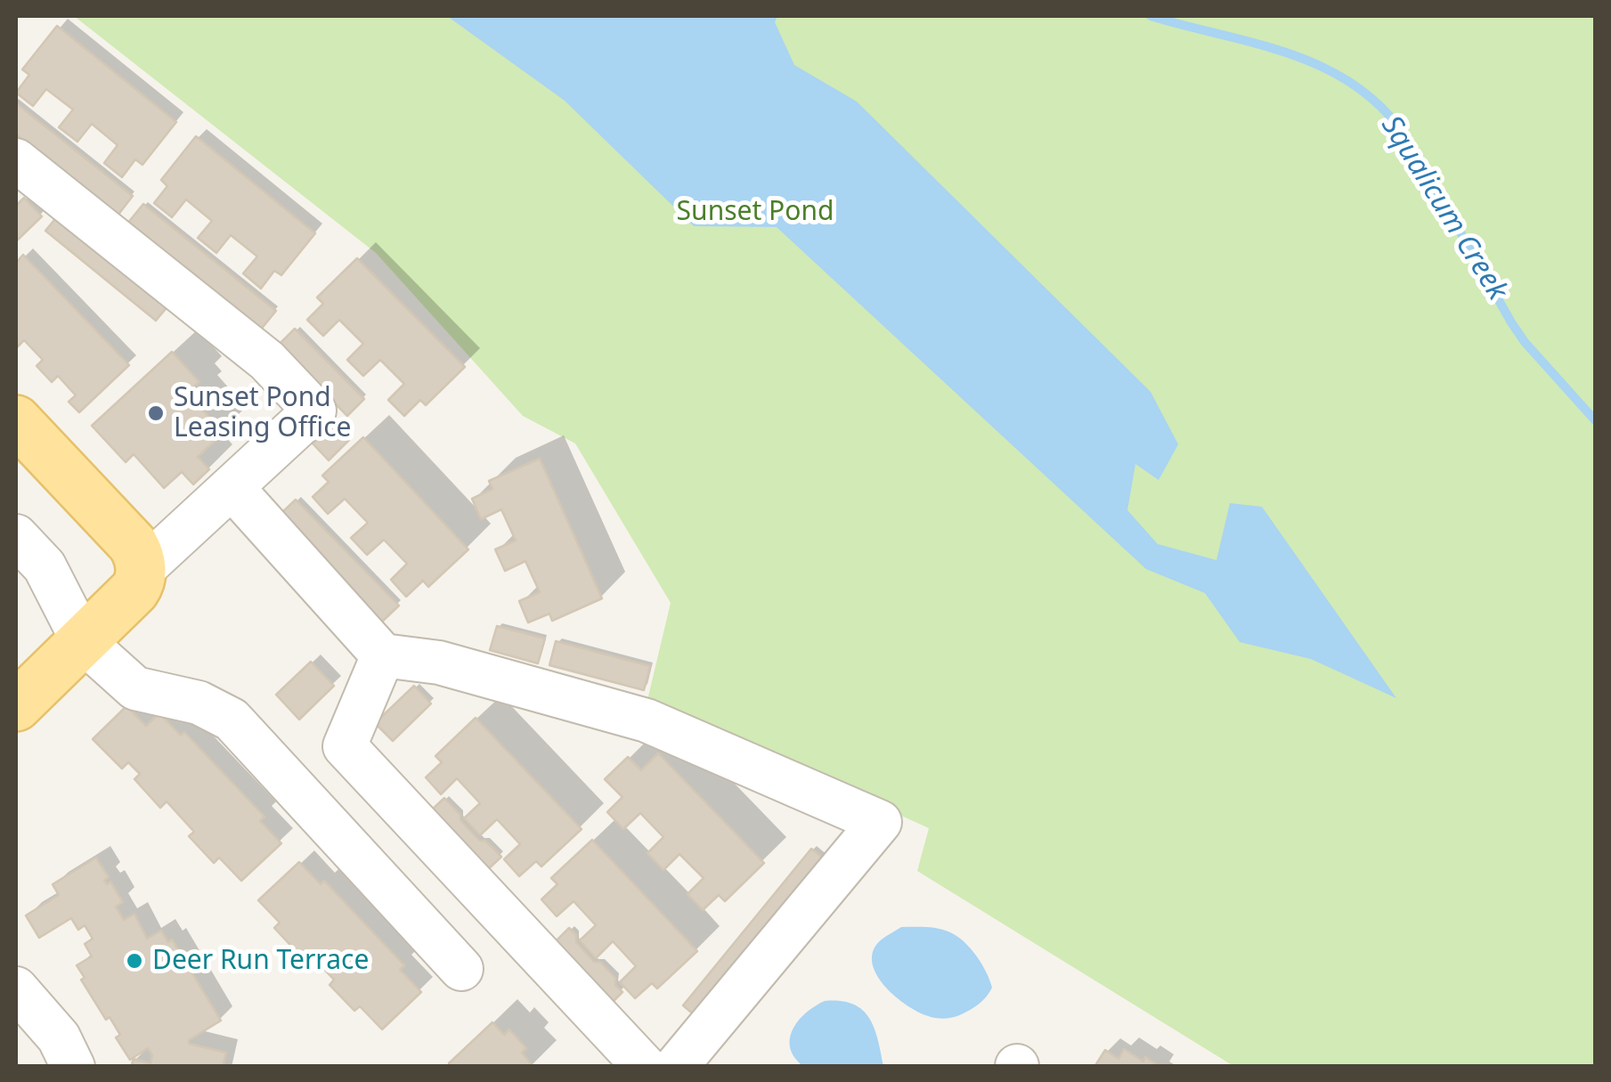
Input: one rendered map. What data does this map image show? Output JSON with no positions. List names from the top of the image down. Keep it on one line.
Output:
{"water":["Squalicum Creek"],"parks":["Sunset Pond"],"places":["Sunset Pond Leasing Office","Deer Run Terrace"]}
